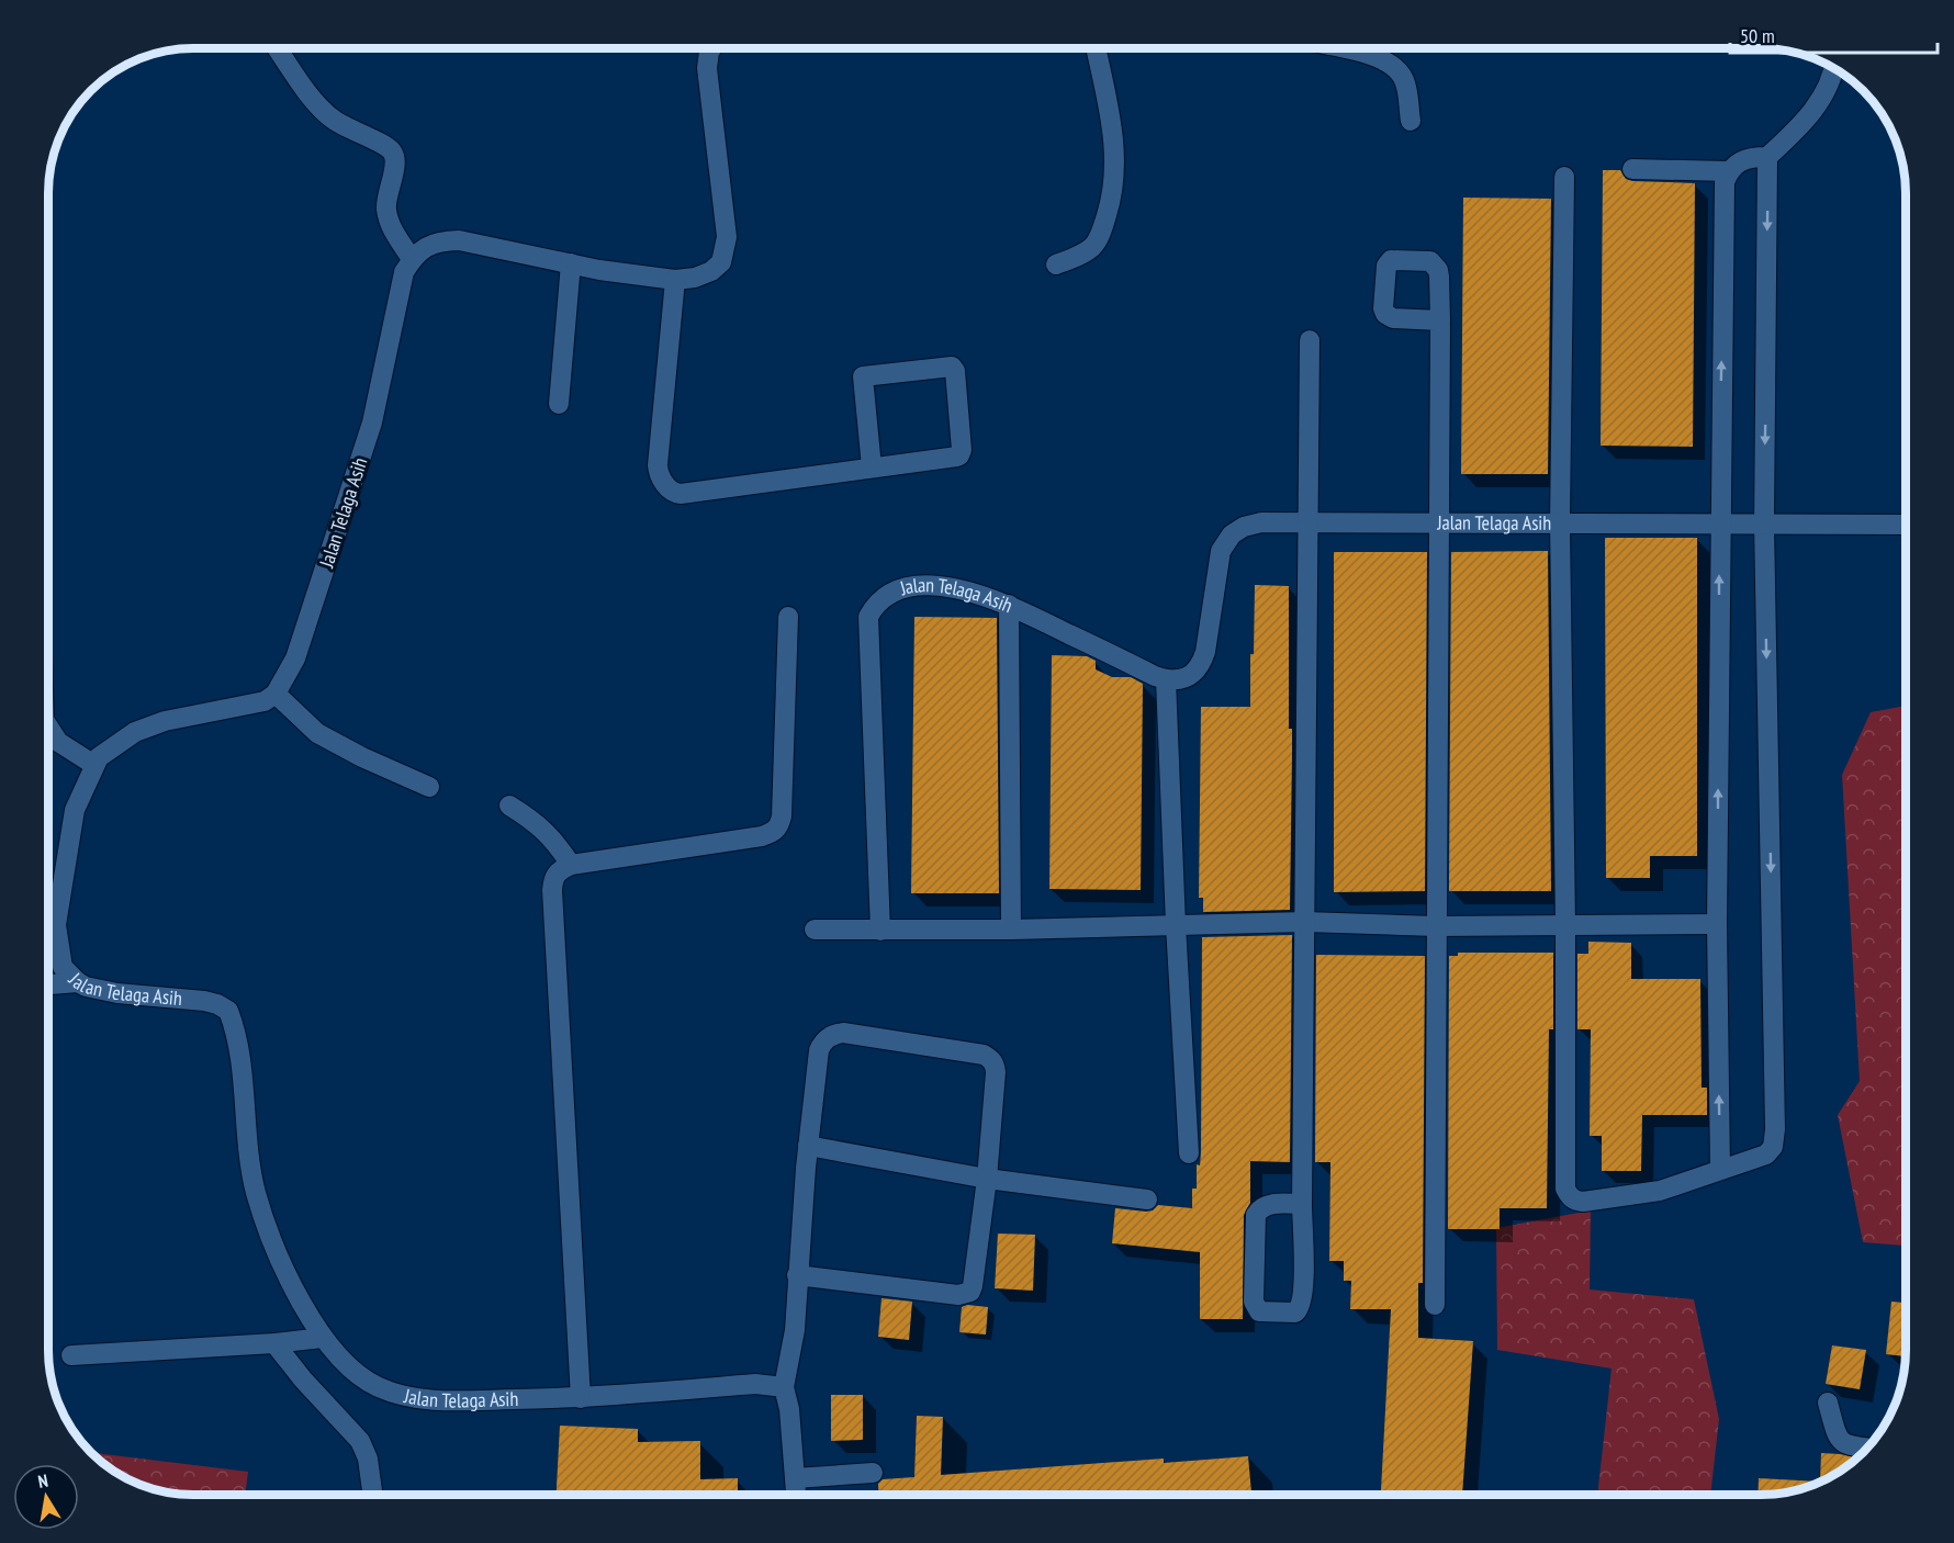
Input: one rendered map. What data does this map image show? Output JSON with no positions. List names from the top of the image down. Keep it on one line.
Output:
{"streets":{"street":["Jalan Telaga Asih"]},"scale_bar":"50 m","north":"top"}
